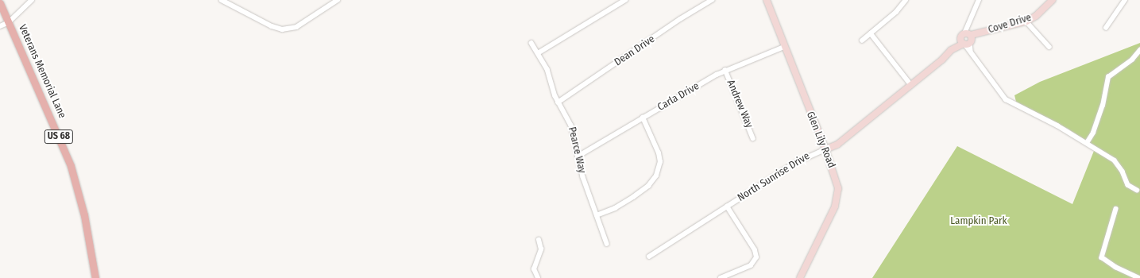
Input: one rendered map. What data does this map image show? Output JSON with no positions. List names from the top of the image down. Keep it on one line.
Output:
{"streets":{"main road":["Veterans Memorial Lane","US 68"],"street":["Cove Drive","Dean Drive","Carla Drive","Andrew Way","Glen Lily Road","Pearce Way","North Sunrise Drive"]},"crossings":[["Cove Drive","North Sunrise Drive"],["Dean Drive","Pearce Way"],["Carla Drive","Andrew Way"],["Carla Drive","Glen Lily Road"],["Carla Drive","Pearce Way"],["Glen Lily Road","North Sunrise Drive"]],"parks":["Lampkin Park"]}
